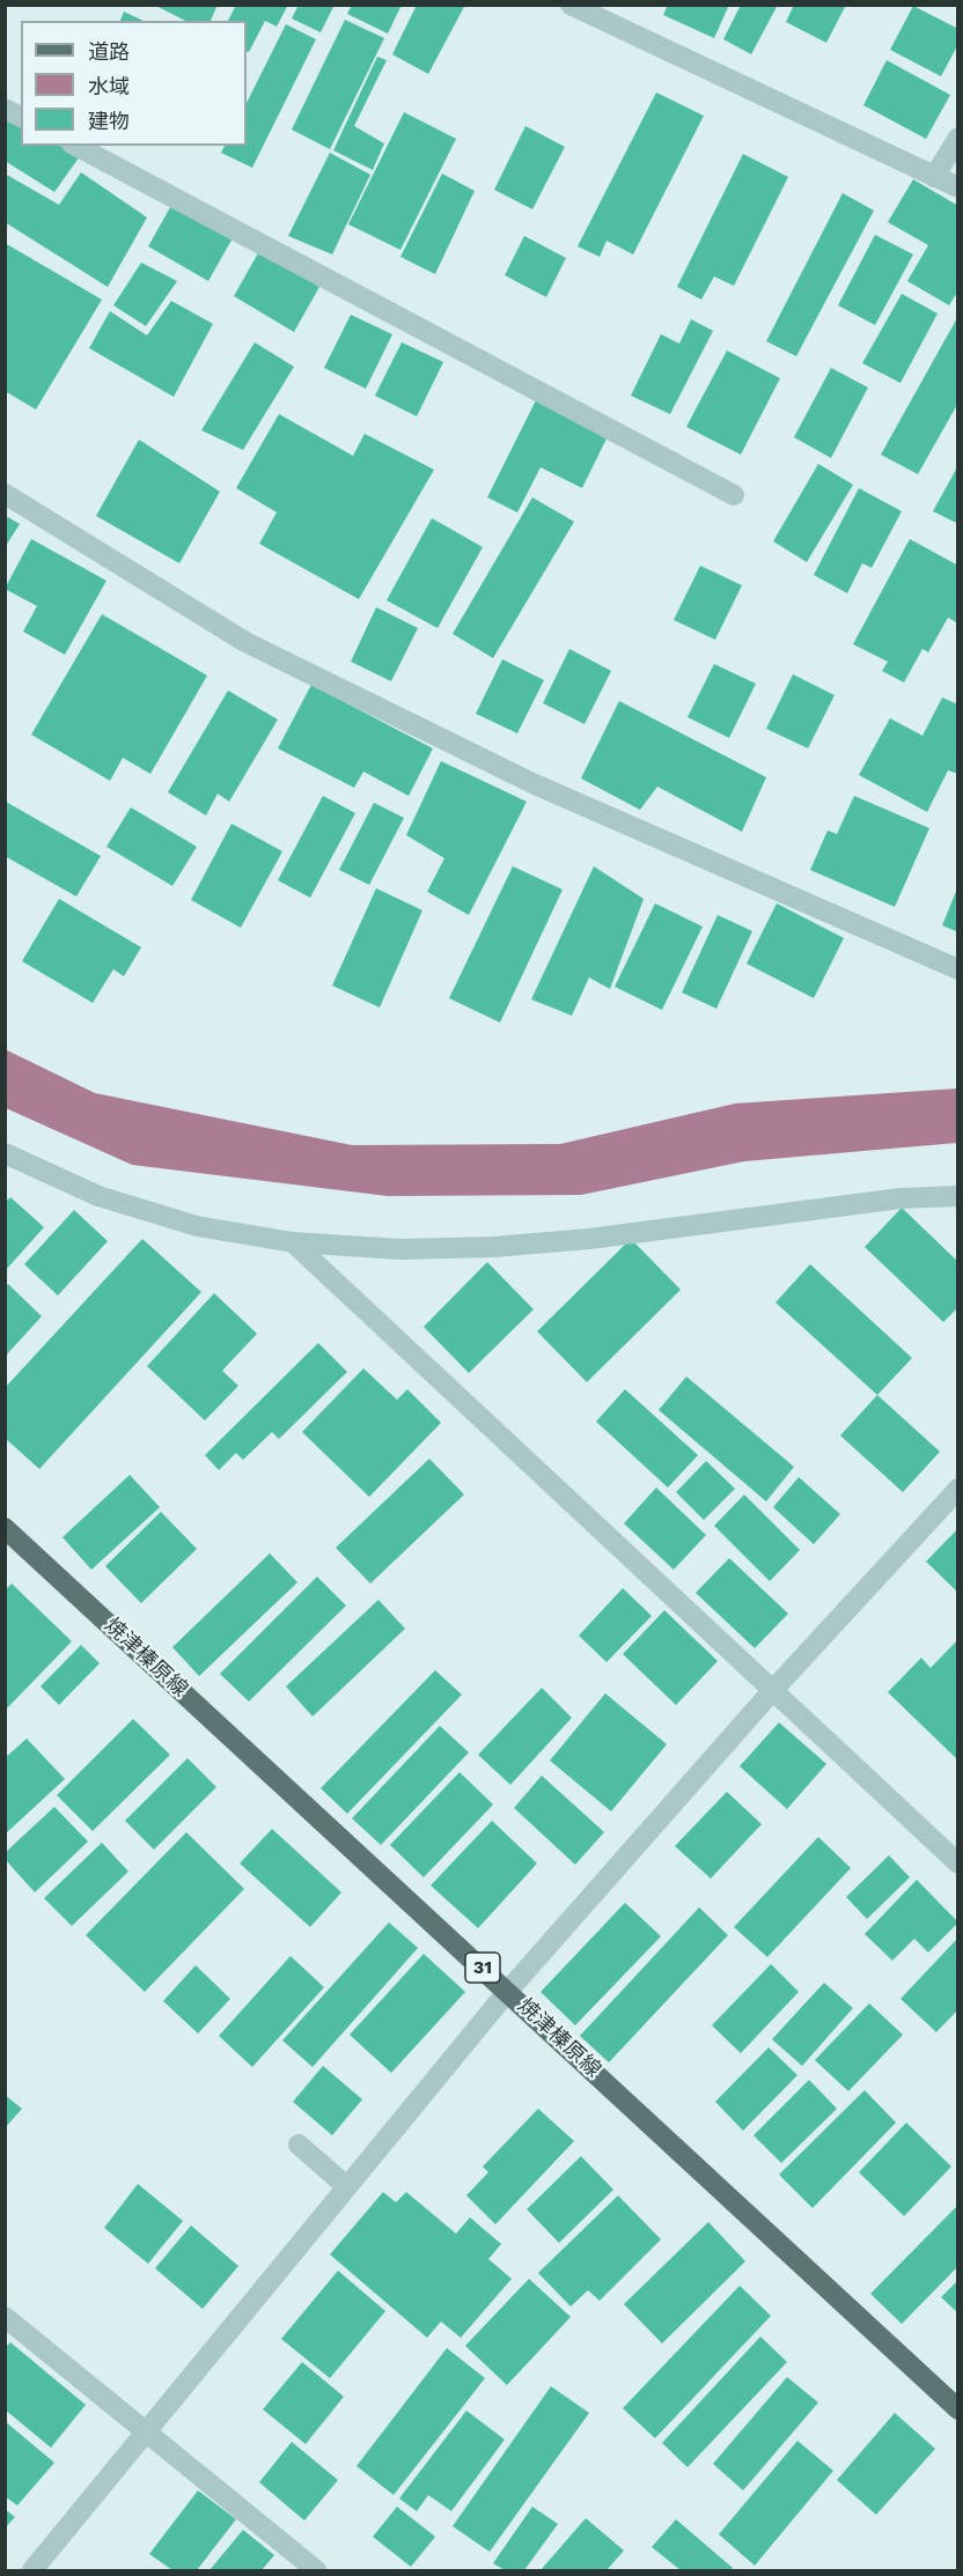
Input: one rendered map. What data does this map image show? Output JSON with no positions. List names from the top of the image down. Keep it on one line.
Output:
{"streets":{"main road":["焼津榛原線","31"]},"legend":["道路","水域","建物"]}
